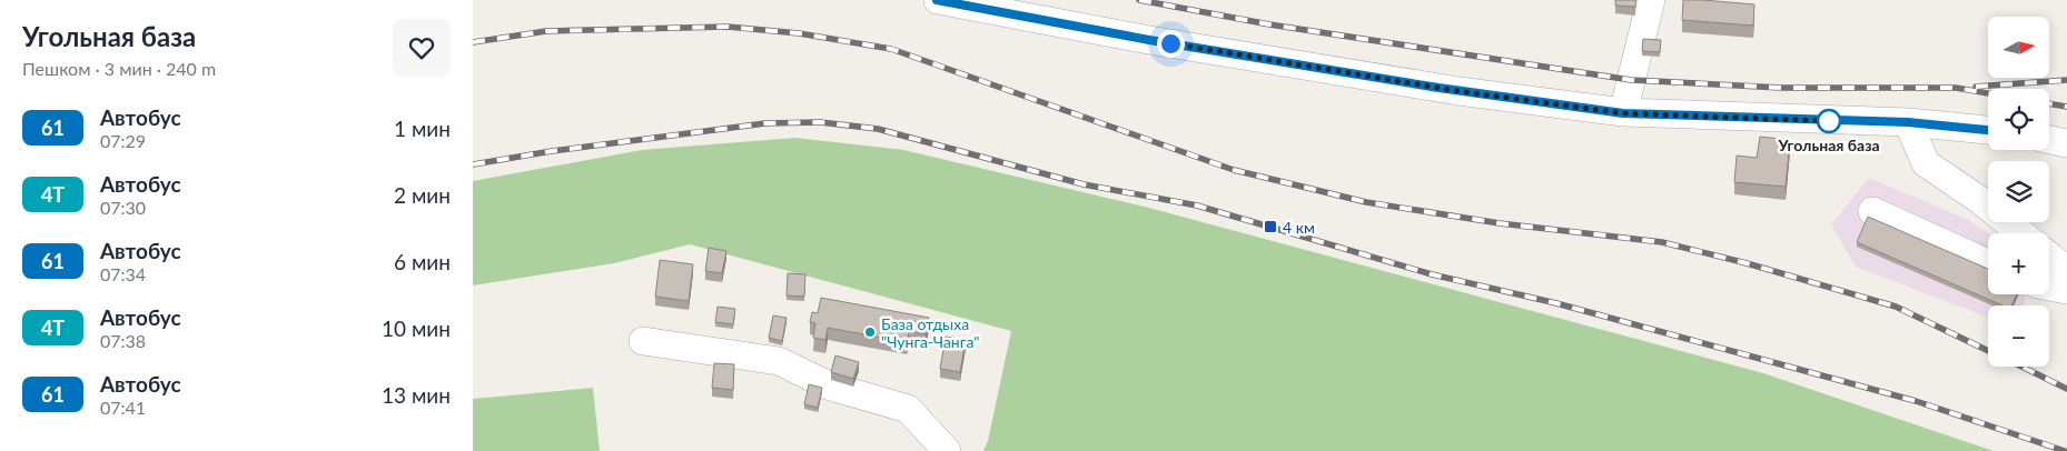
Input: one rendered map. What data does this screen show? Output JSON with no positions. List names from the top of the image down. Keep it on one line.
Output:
{"places":{"other":["Угольная база","База отдыха \"Чунга-Чанга\""],"transit":["4 км"]},"lines":["bus line 61"],"north":"right","page":{"heading":["Угольная база","Пешком · 3 мин · 240 m"],"map_buttons":["+","−"],"list":[{"mark":"61","name":"Автобус","note":"07:29","value":"1 мин"},{"mark":"4Т","name":"Автобус","note":"07:30","value":"2 мин"},{"mark":"61","name":"Автобус","note":"07:34","value":"6 мин"},{"mark":"4Т","name":"Автобус","note":"07:38","value":"10 мин"},{"mark":"61","name":"Автобус","note":"07:41","value":"13 мин"}]}}
